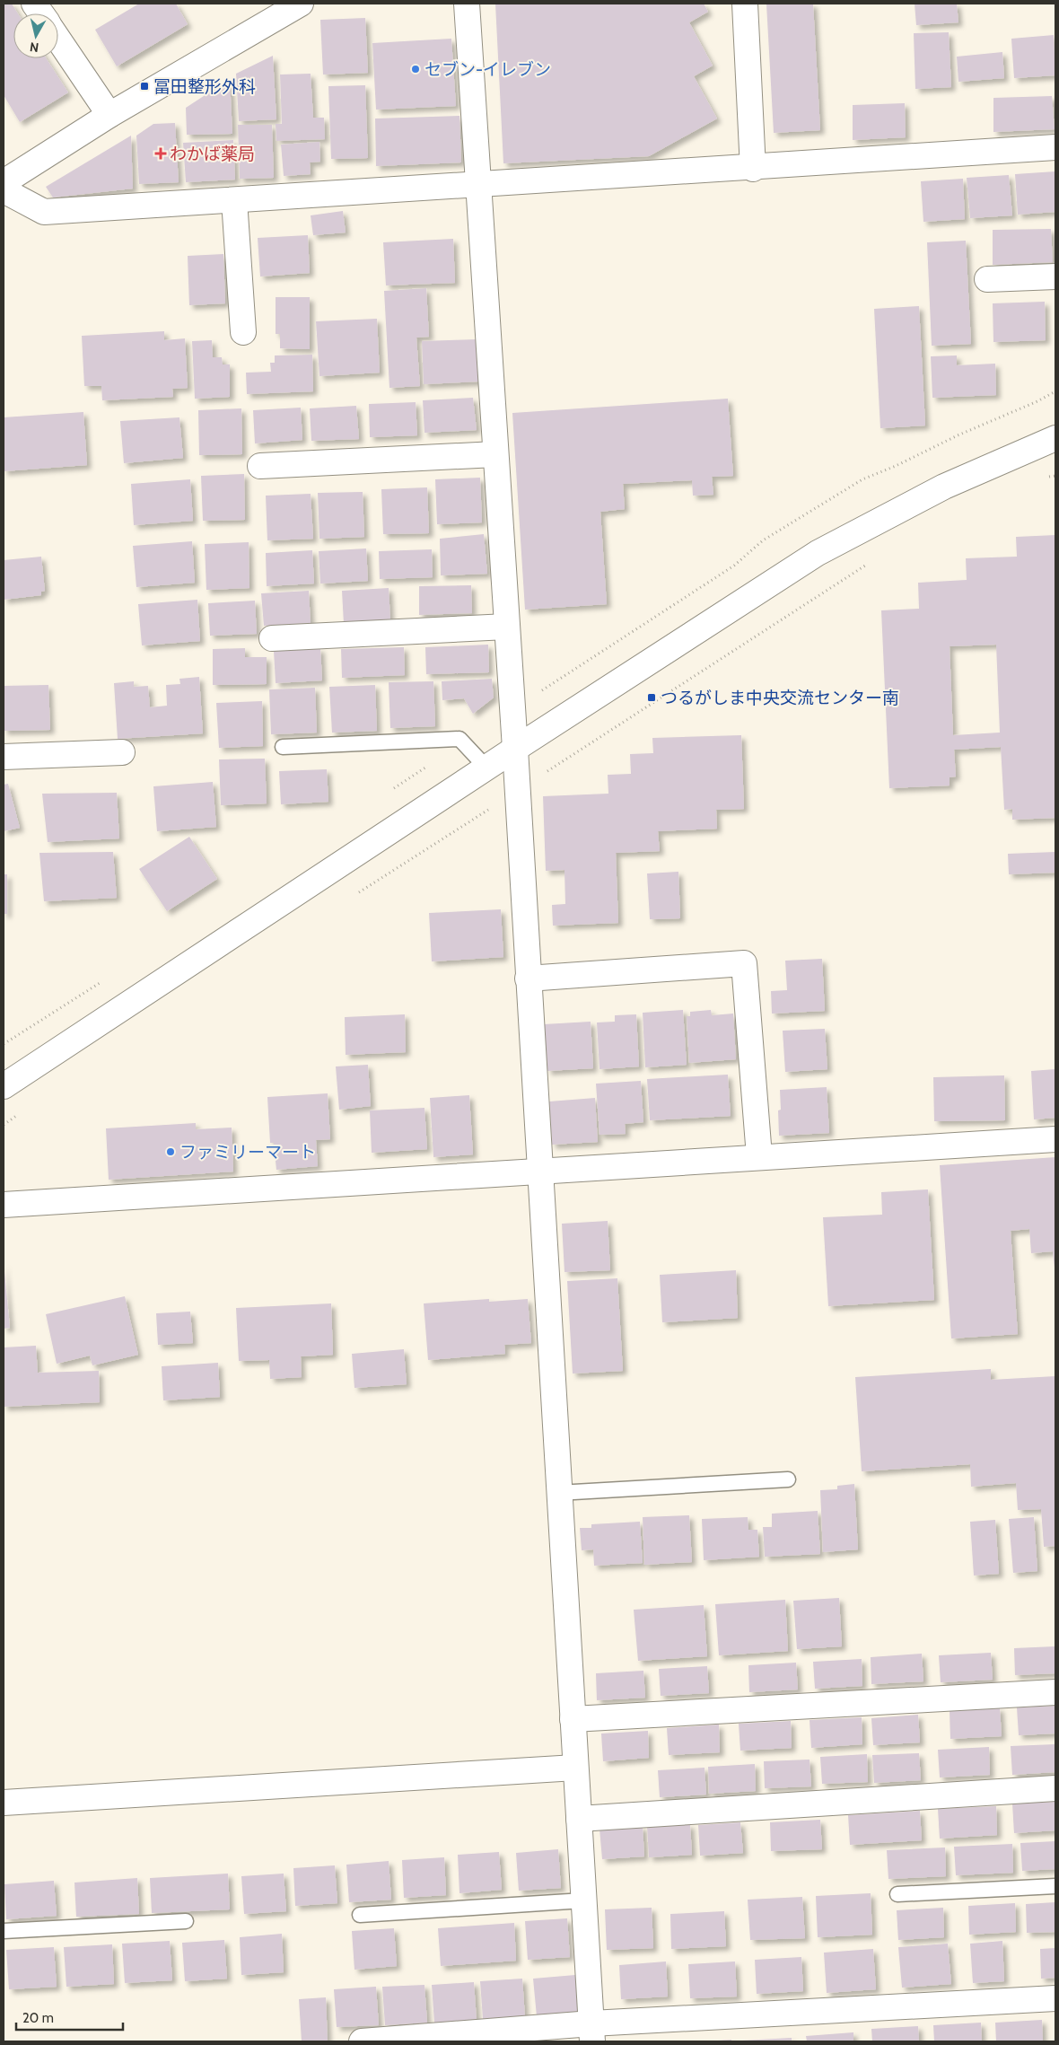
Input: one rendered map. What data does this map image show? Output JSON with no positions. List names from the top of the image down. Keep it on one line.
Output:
{"places":{"other":["セブン-イレブン","ファミリーマート"],"transit":["冨田整形外科","つるがしま中央交流センター南"],"health":["わかば薬局"]},"scale_bar":"20 m","north":"bottom"}
